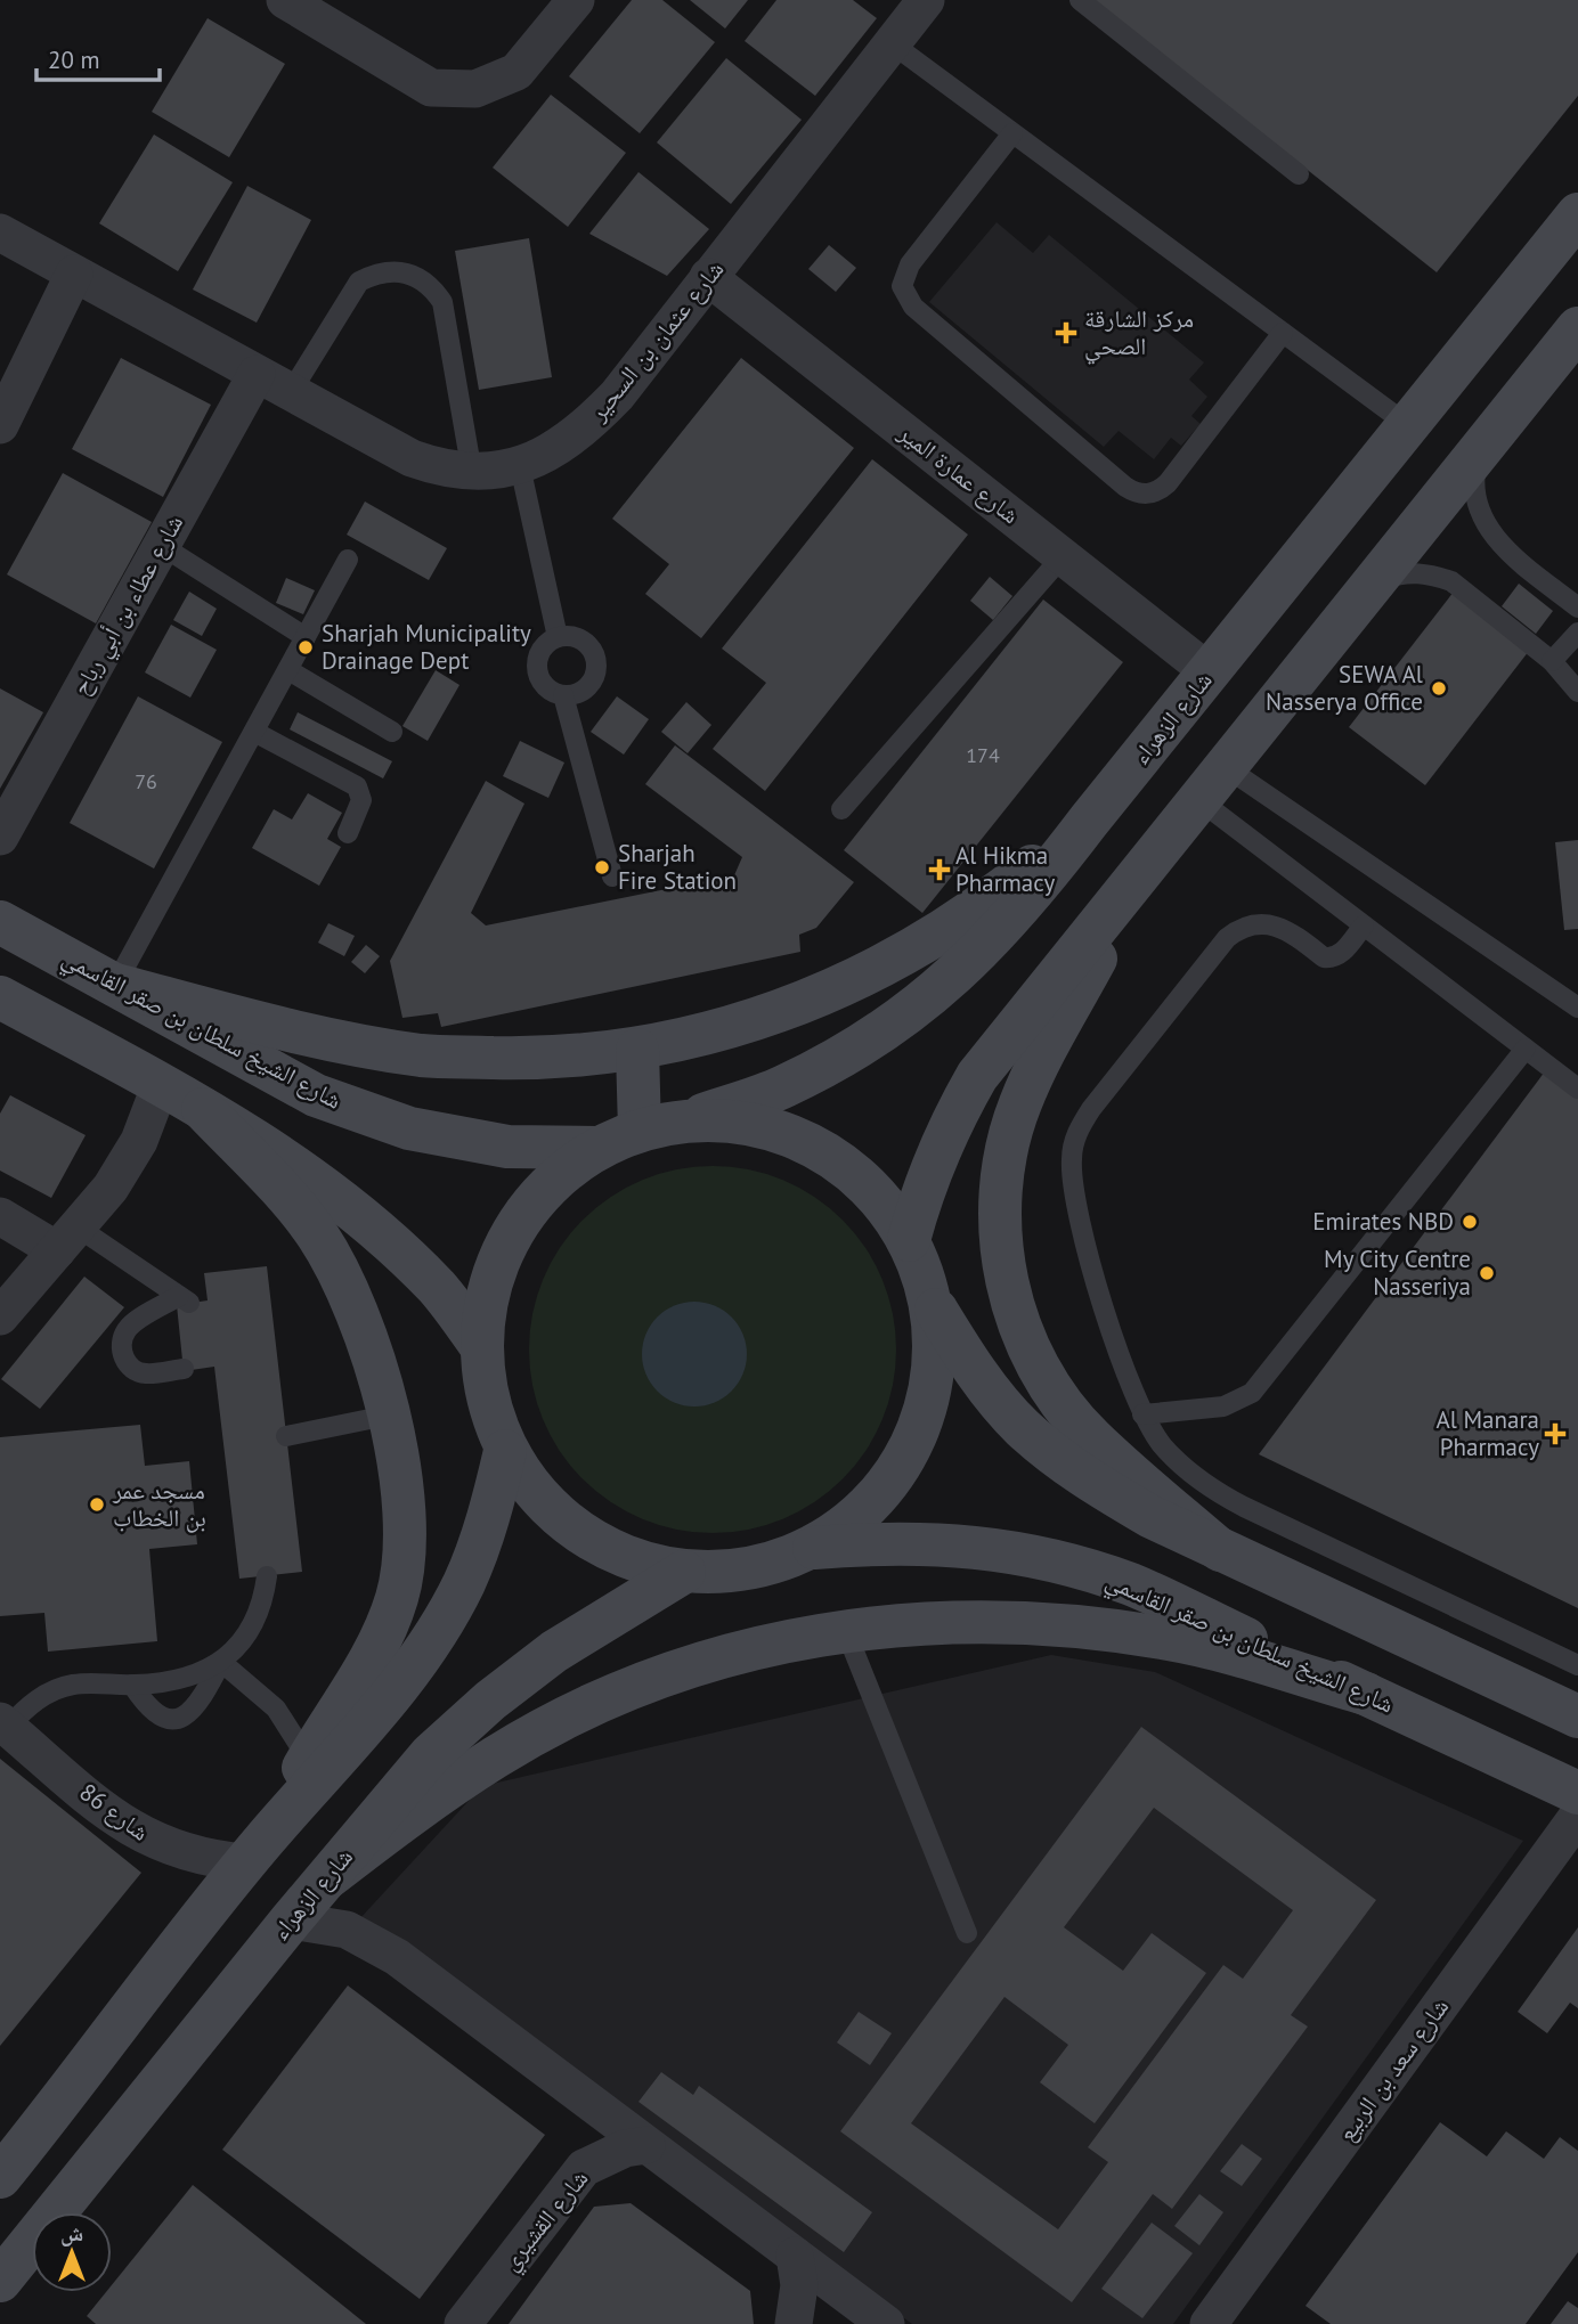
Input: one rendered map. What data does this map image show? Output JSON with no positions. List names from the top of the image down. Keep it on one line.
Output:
{"streets":{"main road":["شارع الزهراء","شارع الشيخ سلطان بن صقر القاسمي"],"street":["شارع عثمان بن السحير","شارع عمارة المير","شارع عطاء بن أبي رباح","شارع 86","شارع سعد بن الربيع","شارع القشيري"]},"crossings":[["شارع عثمان بن السحير","شارع عمارة المير"],["شارع عثمان بن السحير","شارع عطاء بن أبي رباح"],["شارع عمارة المير","شارع الزهراء"]],"places":{"health":["مركز الشارقة الصحي","Al Hikma Pharmacy","Al Manara Pharmacy"],"other":["Sharjah Municipality Drainage Dept","SEWA Al Nasserya Office","Sharjah Fire Station","Emirates NBD","My City Centre Nasseriya","مسجد عمر بن الخطاب"]},"house_numbers":["174","76"],"scale_bar":"20 m","north":"top"}
